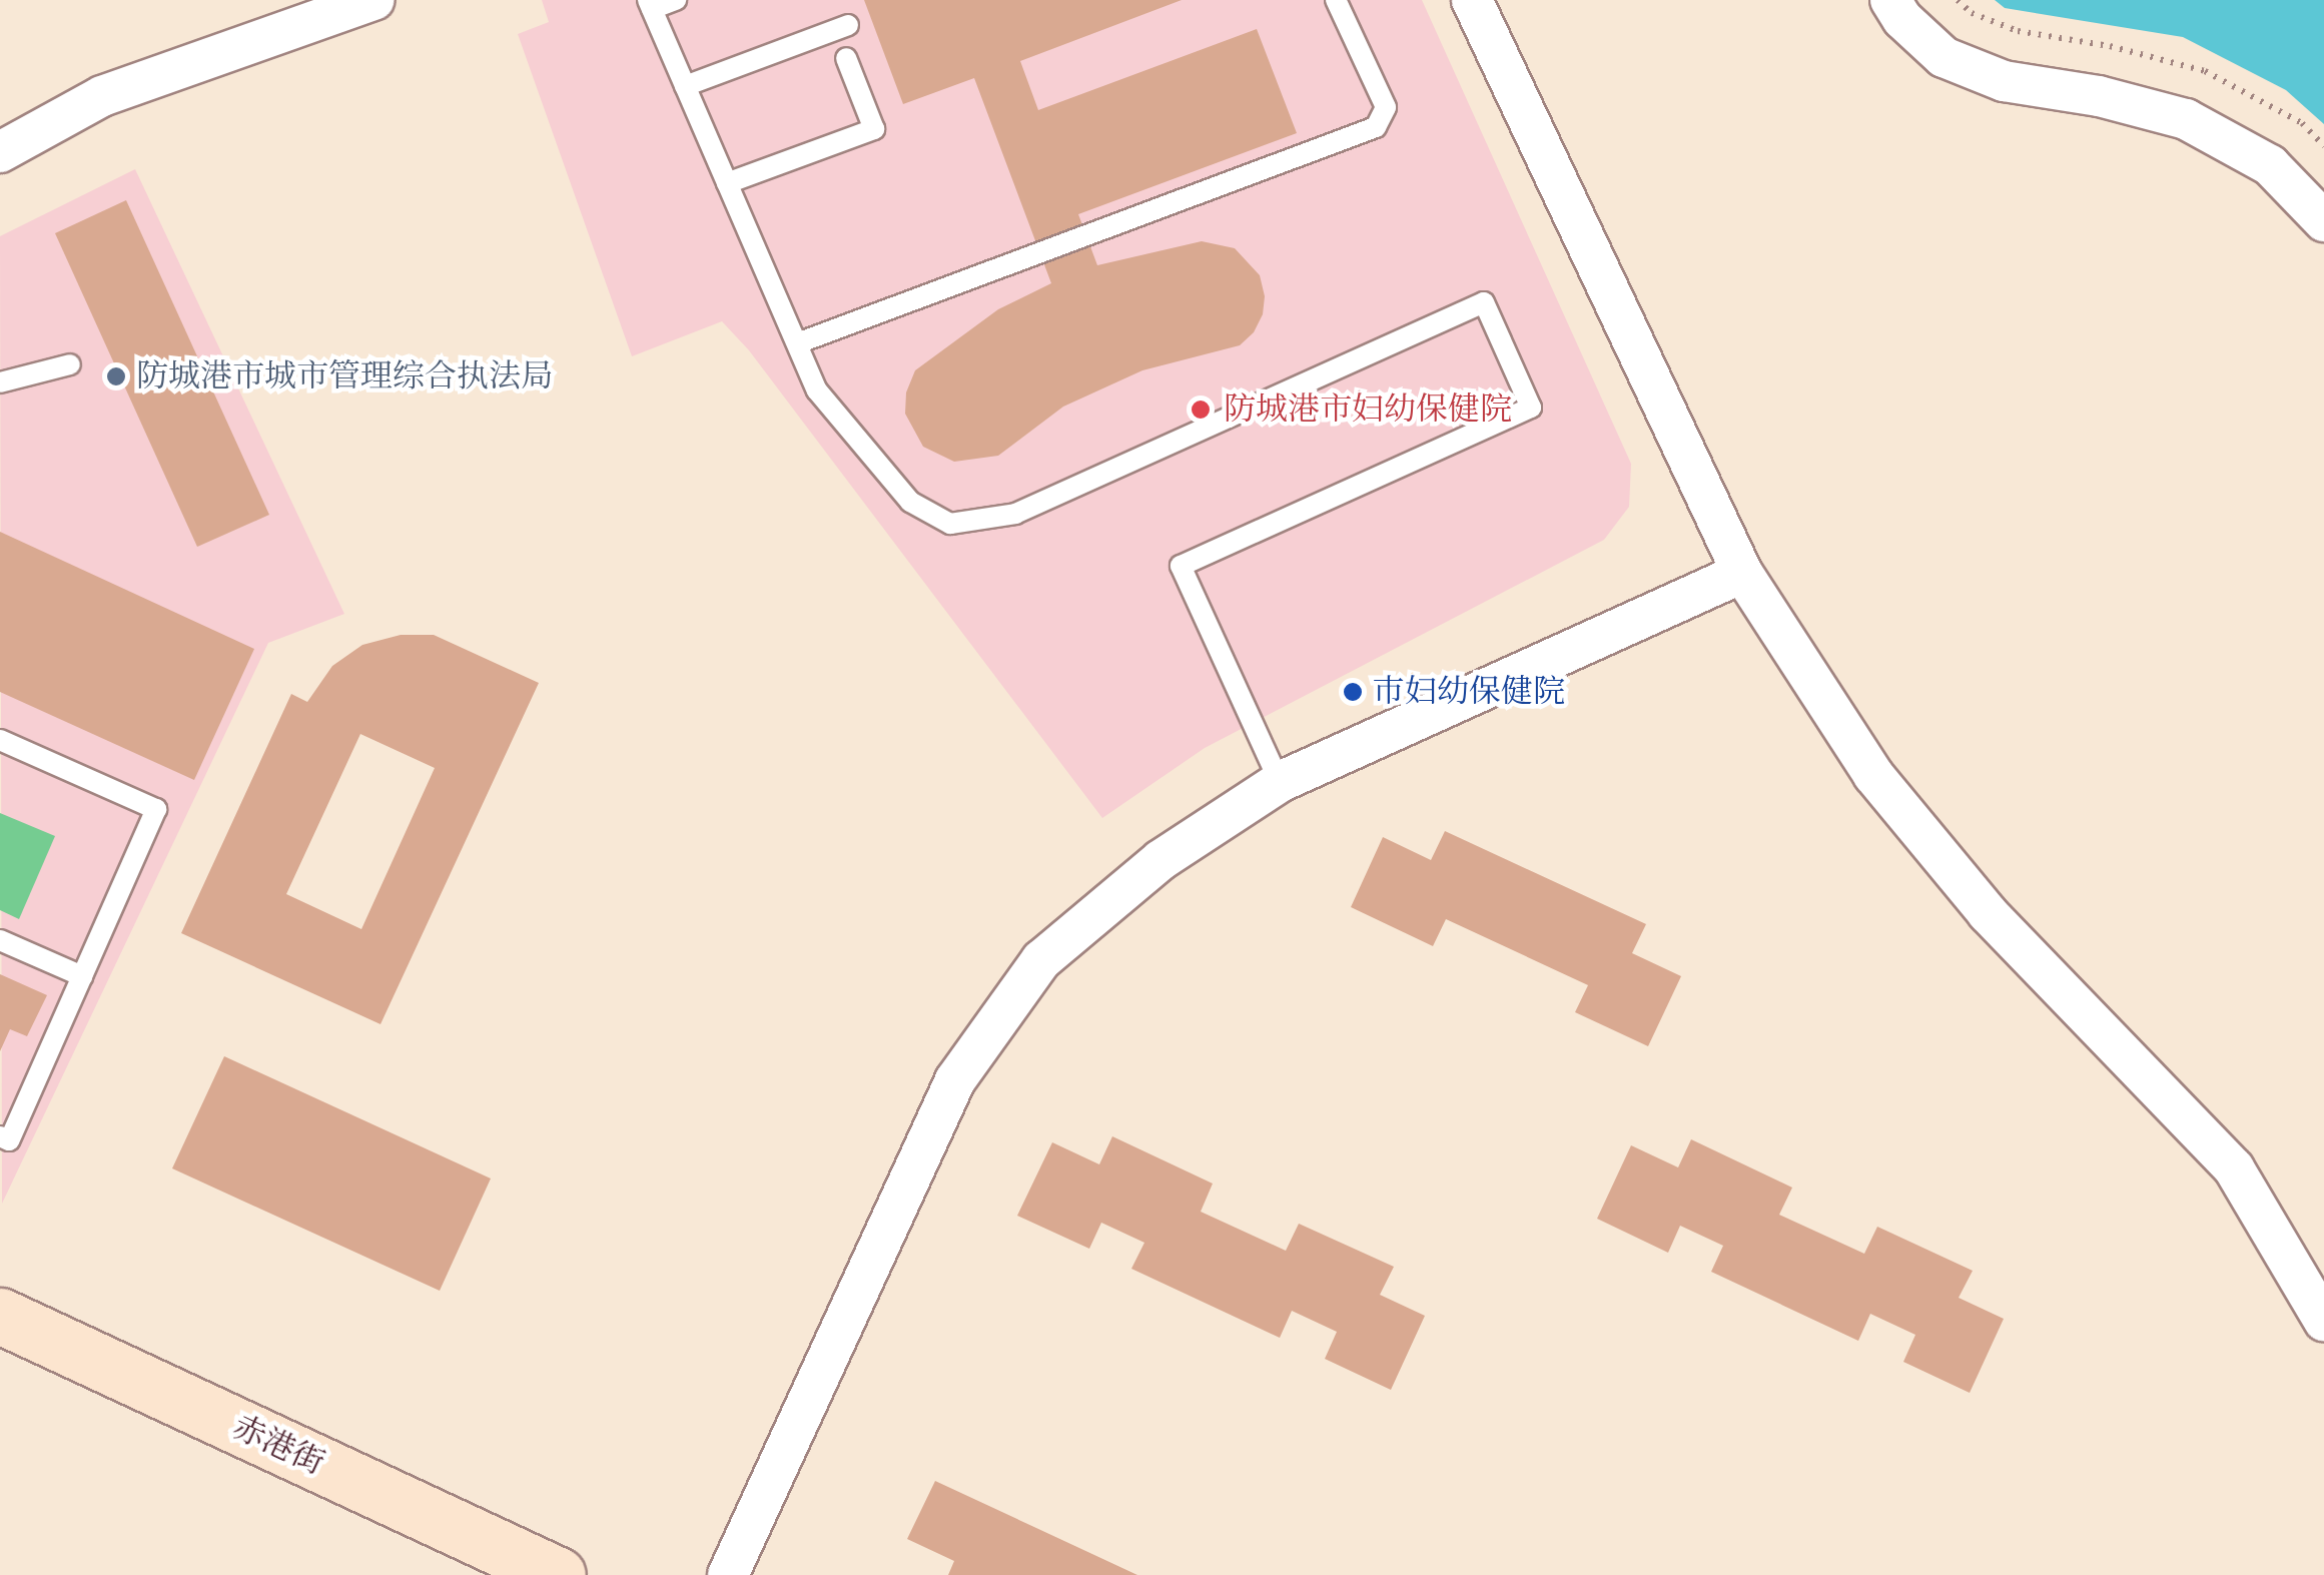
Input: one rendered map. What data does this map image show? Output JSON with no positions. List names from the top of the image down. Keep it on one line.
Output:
{"streets":{"street":["赤港街"]},"places":["防城港市城市管理综合执法局","防城港市妇幼保健院","巿妇幼保健院"]}
